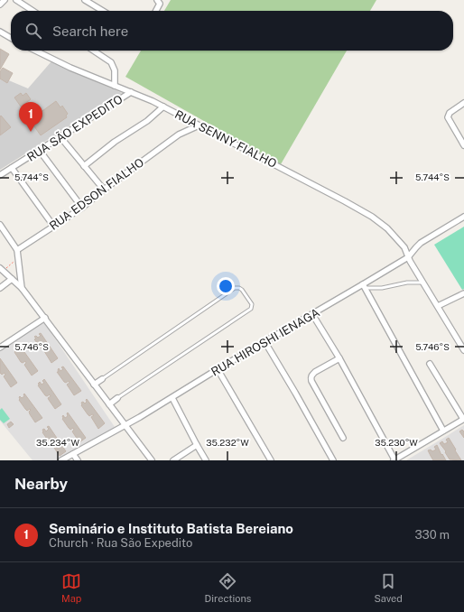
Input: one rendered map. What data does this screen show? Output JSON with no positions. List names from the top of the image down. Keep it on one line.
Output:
{"streets":{"street":["RUA SÃO EXPEDITO","RUA SENNY FIALHO","RUA EDSON FIALHO","RUA HIROSHI IENAGA"]},"crossings":[["RUA SÃO EXPEDITO","RUA SENNY FIALHO"],["RUA SENNY FIALHO","RUA EDSON FIALHO"],["RUA SENNY FIALHO","RUA HIROSHI IENAGA"]],"page":{"search":"Search here","pins":"1","heading":"Nearby","list":[{"mark":"1","name":"Seminário e Instituto Batista Bereiano","note":"Church · Rua São Expedito","value":"330 m"}],"nav":["Map","Directions","Saved"]},"coordinates":["5.744°S","5.746°S","35.234°W","35.232°W","35.230°W"]}
